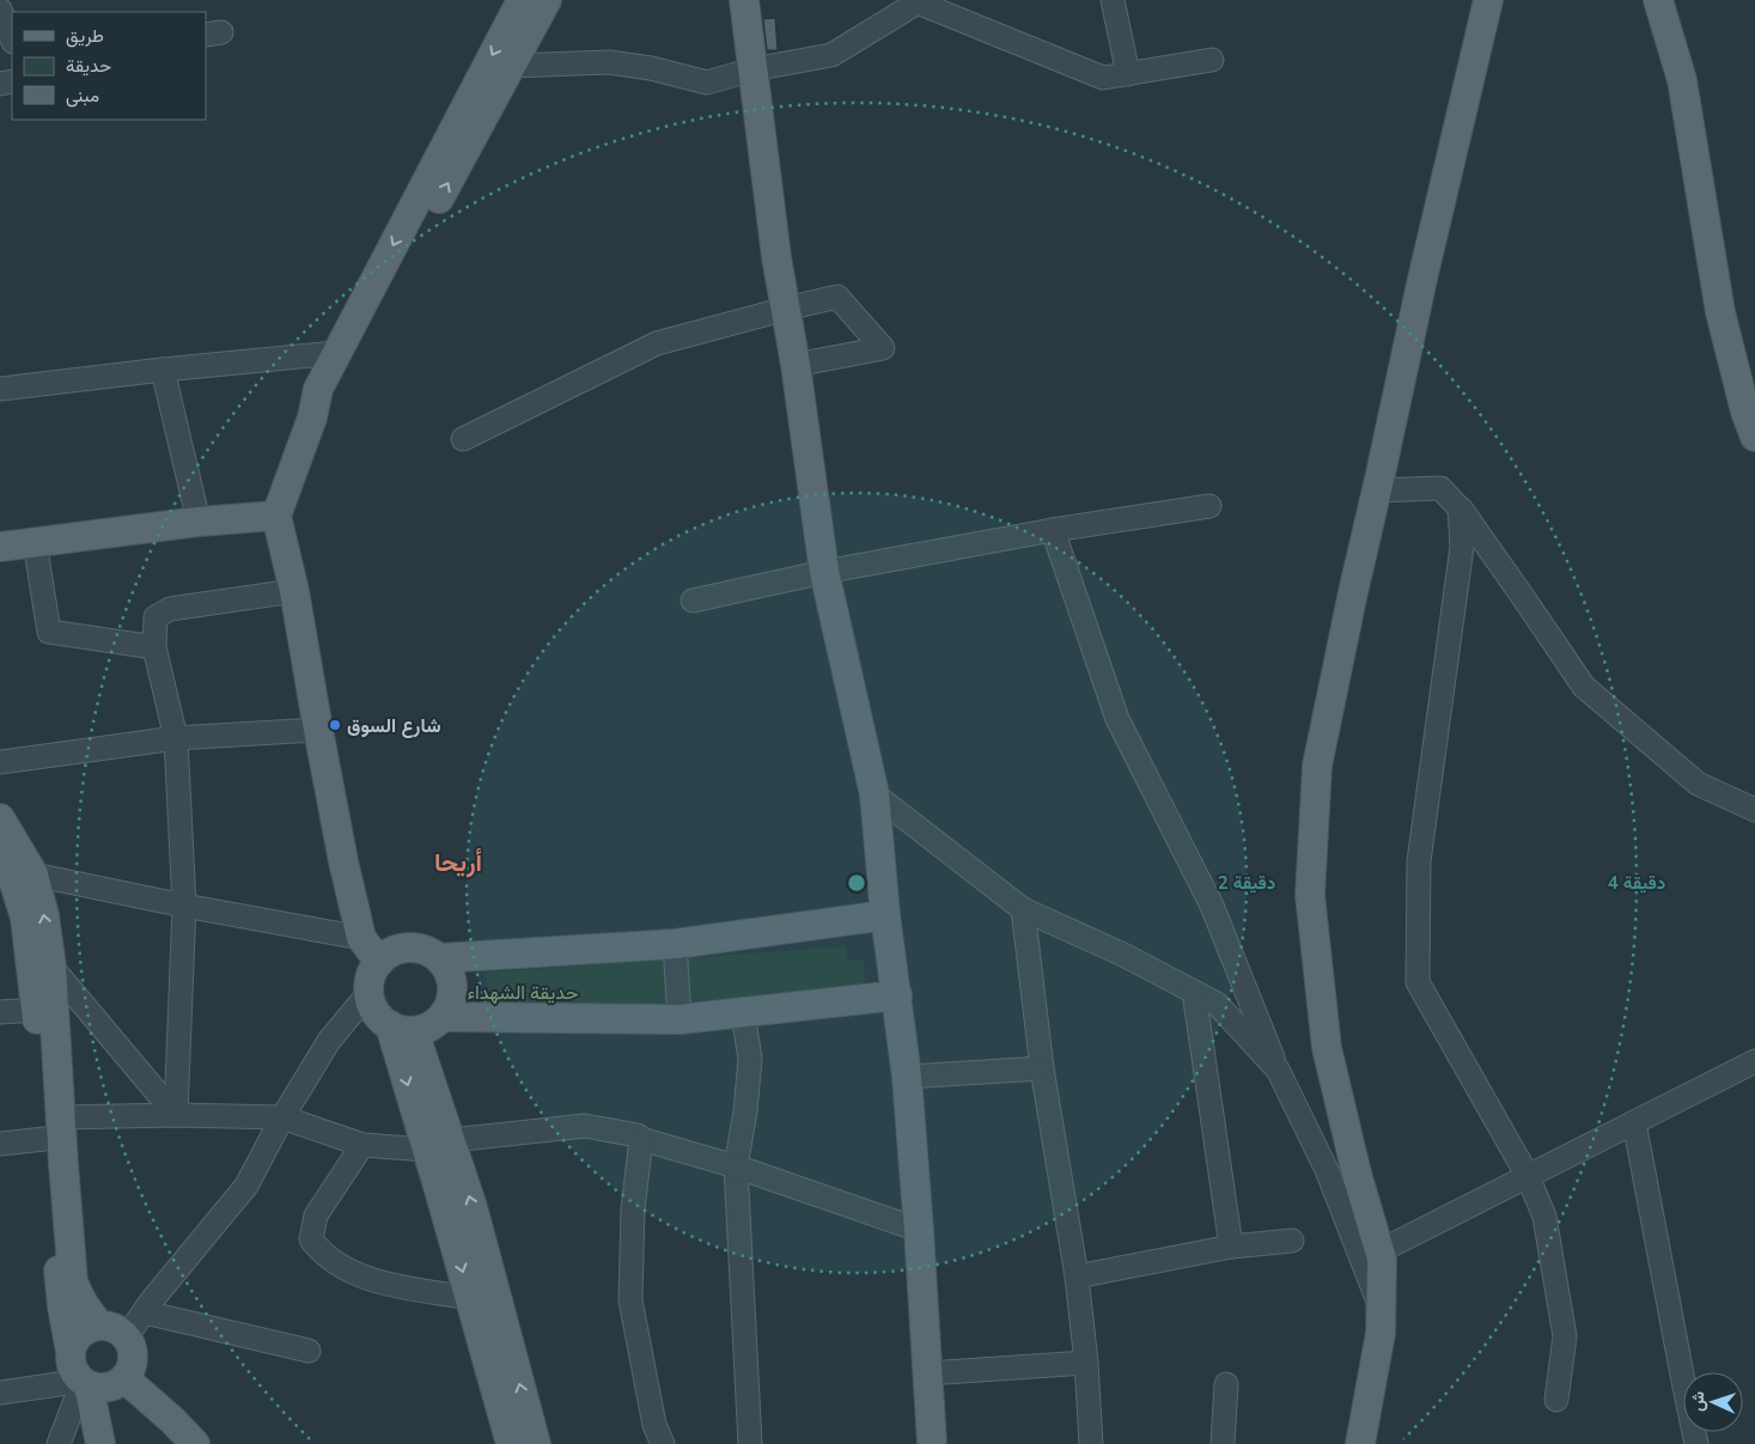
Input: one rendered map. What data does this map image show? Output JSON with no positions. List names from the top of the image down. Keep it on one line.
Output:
{"districts":["أريحا"],"parks":["حديقة الشهداء"],"places":["شارع السوق"],"legend":["طريق","حديقة","مبنى"],"north":"left","rings":["2 دقيقة","4 دقيقة"]}
